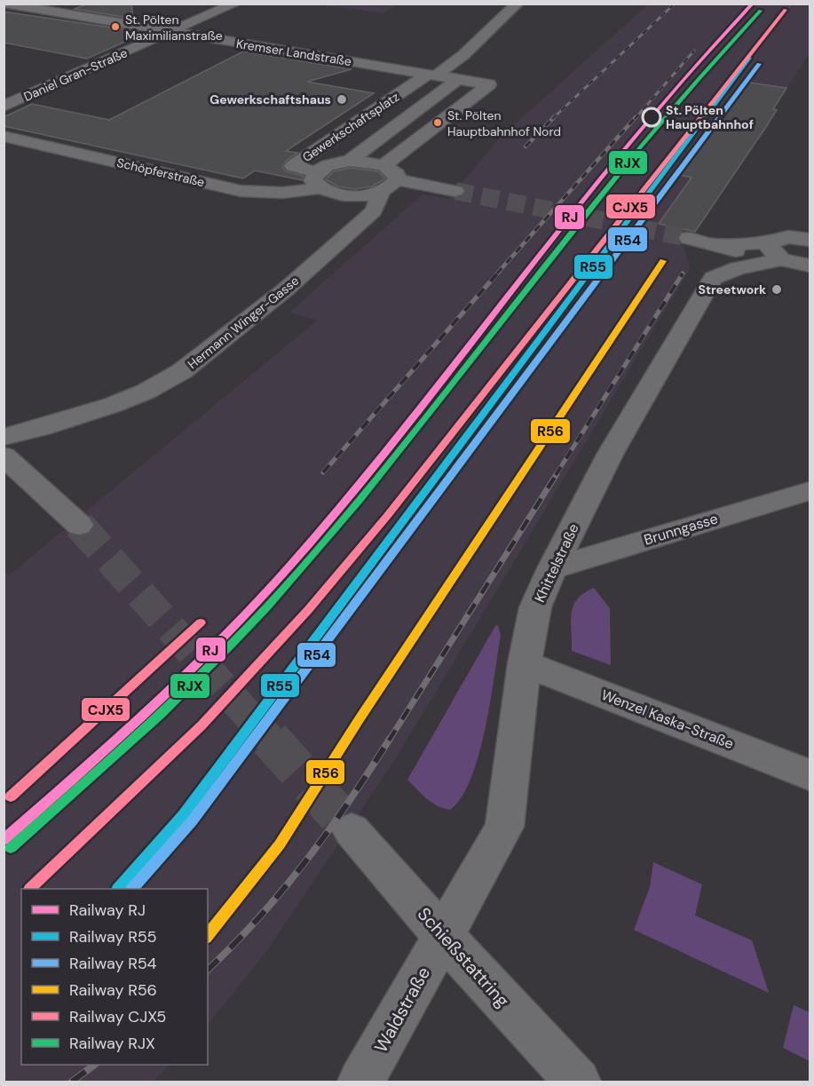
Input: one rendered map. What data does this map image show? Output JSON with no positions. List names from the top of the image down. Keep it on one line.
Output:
{"streets":{"street":["Kremser Landstraße","Daniel Gran-Straße","Gewerkschaftsplatz","Schöpferstraße","Hermann Winger-Gasse","Brunngasse","Khittelstraße","Wenzel Kaska-Straße","Schießstattring","Waldstraße"]},"crossings":[["Kremser Landstraße","Daniel Gran-Straße"],["Kremser Landstraße","Gewerkschaftsplatz"],["Gewerkschaftsplatz","Schöpferstraße"],["Brunngasse","Khittelstraße"],["Khittelstraße","Wenzel Kaska-Straße"],["Khittelstraße","Schießstattring"],["Khittelstraße","Waldstraße"],["Schießstattring","Waldstraße"]],"places":["St. Pölten Maximilianstraße","Gewerkschaftshaus","St. Pölten Hauptbahnhof","St. Pölten Hauptbahnhof Nord","Streetwork"],"lines":["rail line RJ","rail line CJX5","rail line RJX","rail line R55","rail line R54","rail line R56"],"legend":["Railway RJ","Railway R55","Railway R54","Railway R56","Railway CJX5","Railway RJX"]}
